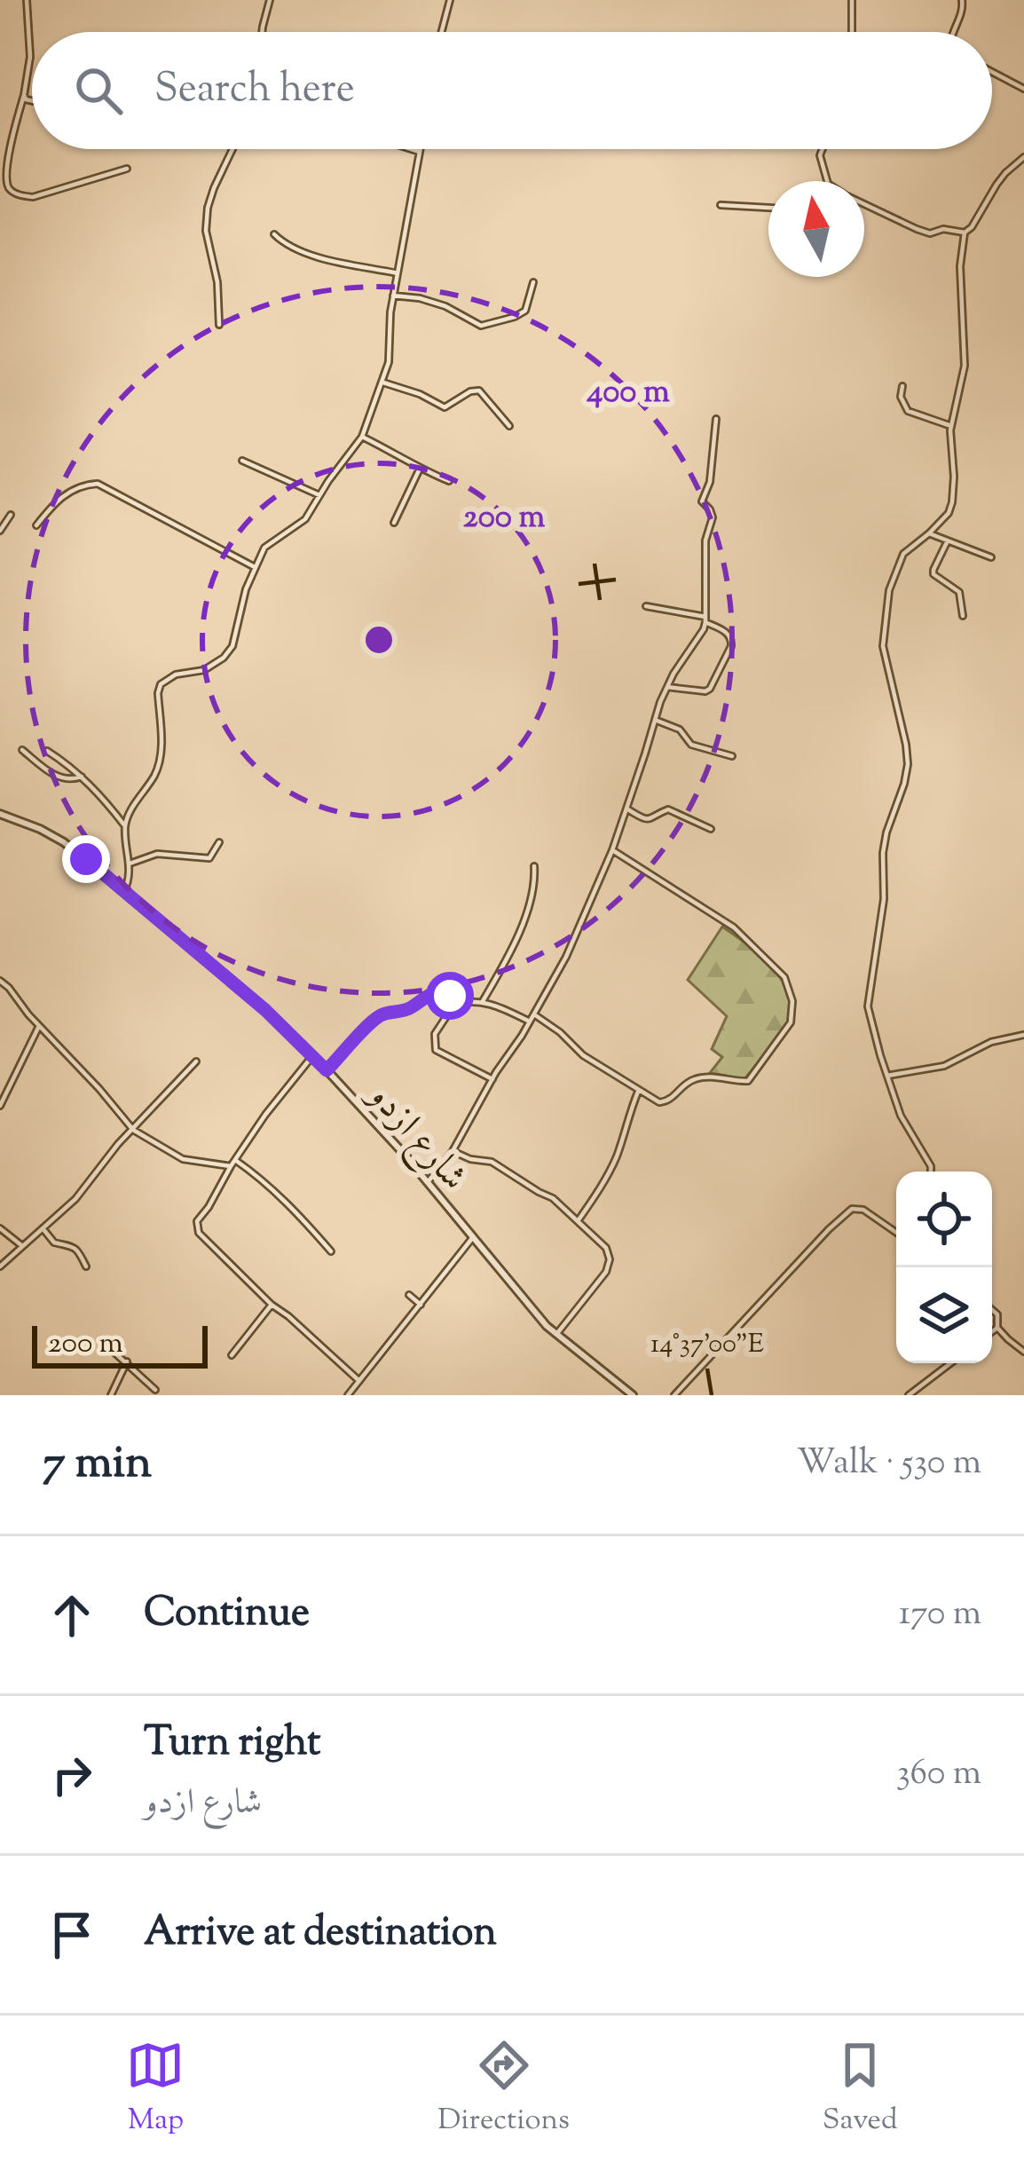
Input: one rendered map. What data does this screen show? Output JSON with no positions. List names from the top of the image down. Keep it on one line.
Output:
{"streets":{"street":["شارع ازدو"]},"scale_bar":"200 m","north":"top","page":{"search":"Search here","scale":"200 m","heading":["7 min","Walk · 530 m"],"list":[["Continue","170 m"],["Turn right","شارع ازدو","360 m"],"Arrive at destination"],"nav":["Map","Directions","Saved"]},"coordinates":["14°37'00\"E"],"rings":["400 m","200 m"]}
